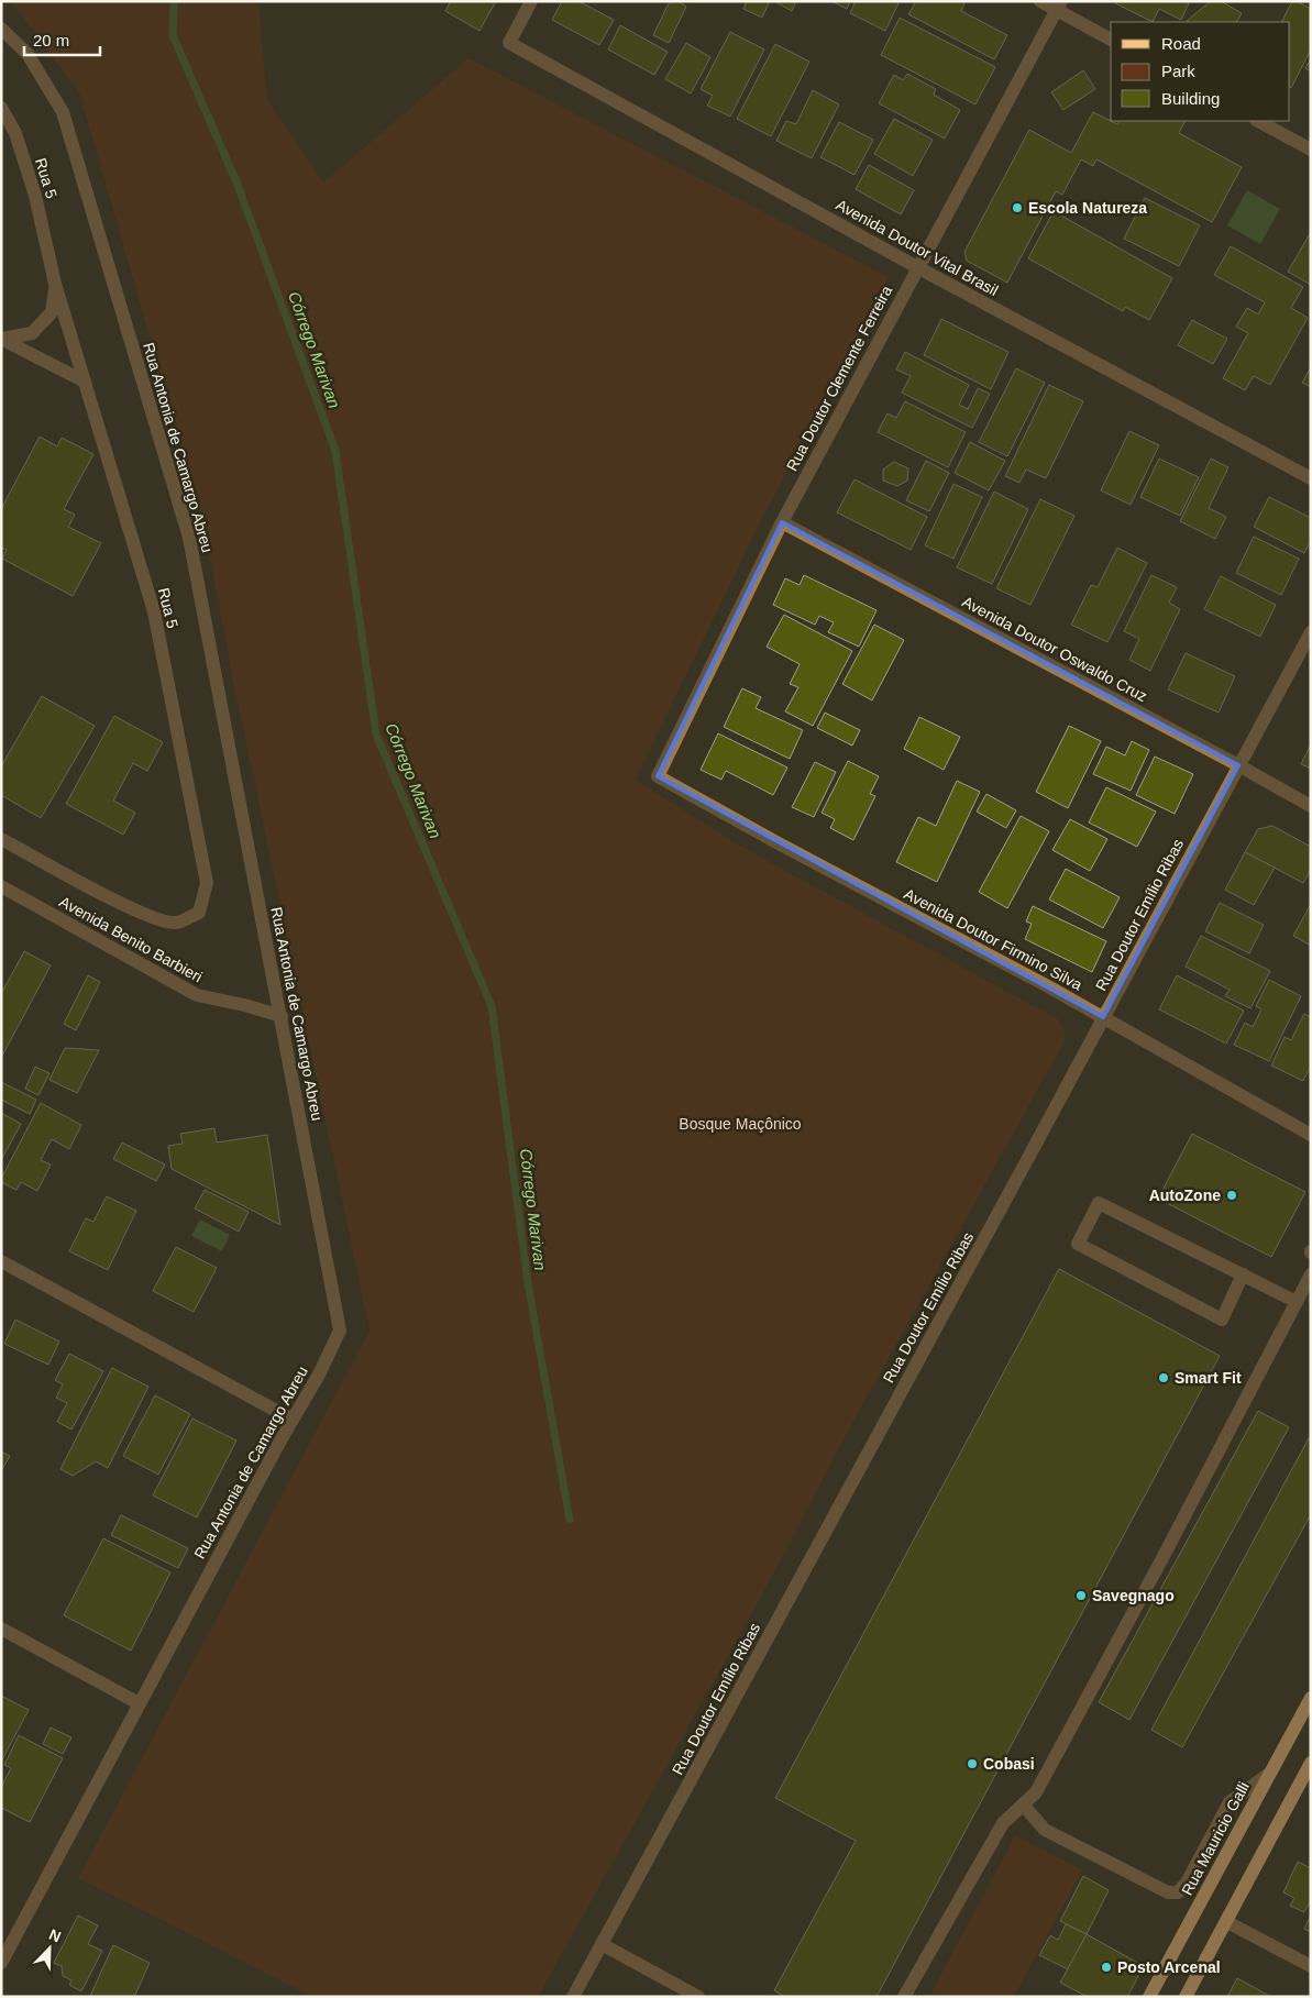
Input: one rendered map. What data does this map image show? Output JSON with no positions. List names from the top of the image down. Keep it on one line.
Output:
{"streets":{"main road":["Rua Mauricio Galli"],"street":["Rua 5","Avenida Doutor Vital Brasil","Rua Doutor Clemente Ferreira","Rua Antonia de Camargo Abreu","Avenida Doutor Oswaldo Cruz","Rua Doutor Emílio Ribas","Avenida Benito Barbieri","Avenida Doutor Firmino Silva"]},"crossings":[["Avenida Doutor Vital Brasil","Rua Doutor Clemente Ferreira"],["Rua Doutor Clemente Ferreira","Avenida Doutor Oswaldo Cruz"],["Rua Doutor Clemente Ferreira","Avenida Doutor Firmino Silva"],["Rua Antonia de Camargo Abreu","Avenida Benito Barbieri"],["Avenida Doutor Oswaldo Cruz","Rua Doutor Emílio Ribas"],["Rua Doutor Emílio Ribas","Avenida Doutor Firmino Silva"]],"water":["Córrego Marivan"],"parks":["Bosque Maçônico"],"places":["Escola Natureza","AutoZone","Smart Fit","Savegnago","Cobasi","Posto Arcenal"],"legend":["Road","Park","Building"],"scale_bar":"20 m","north":"top right"}
